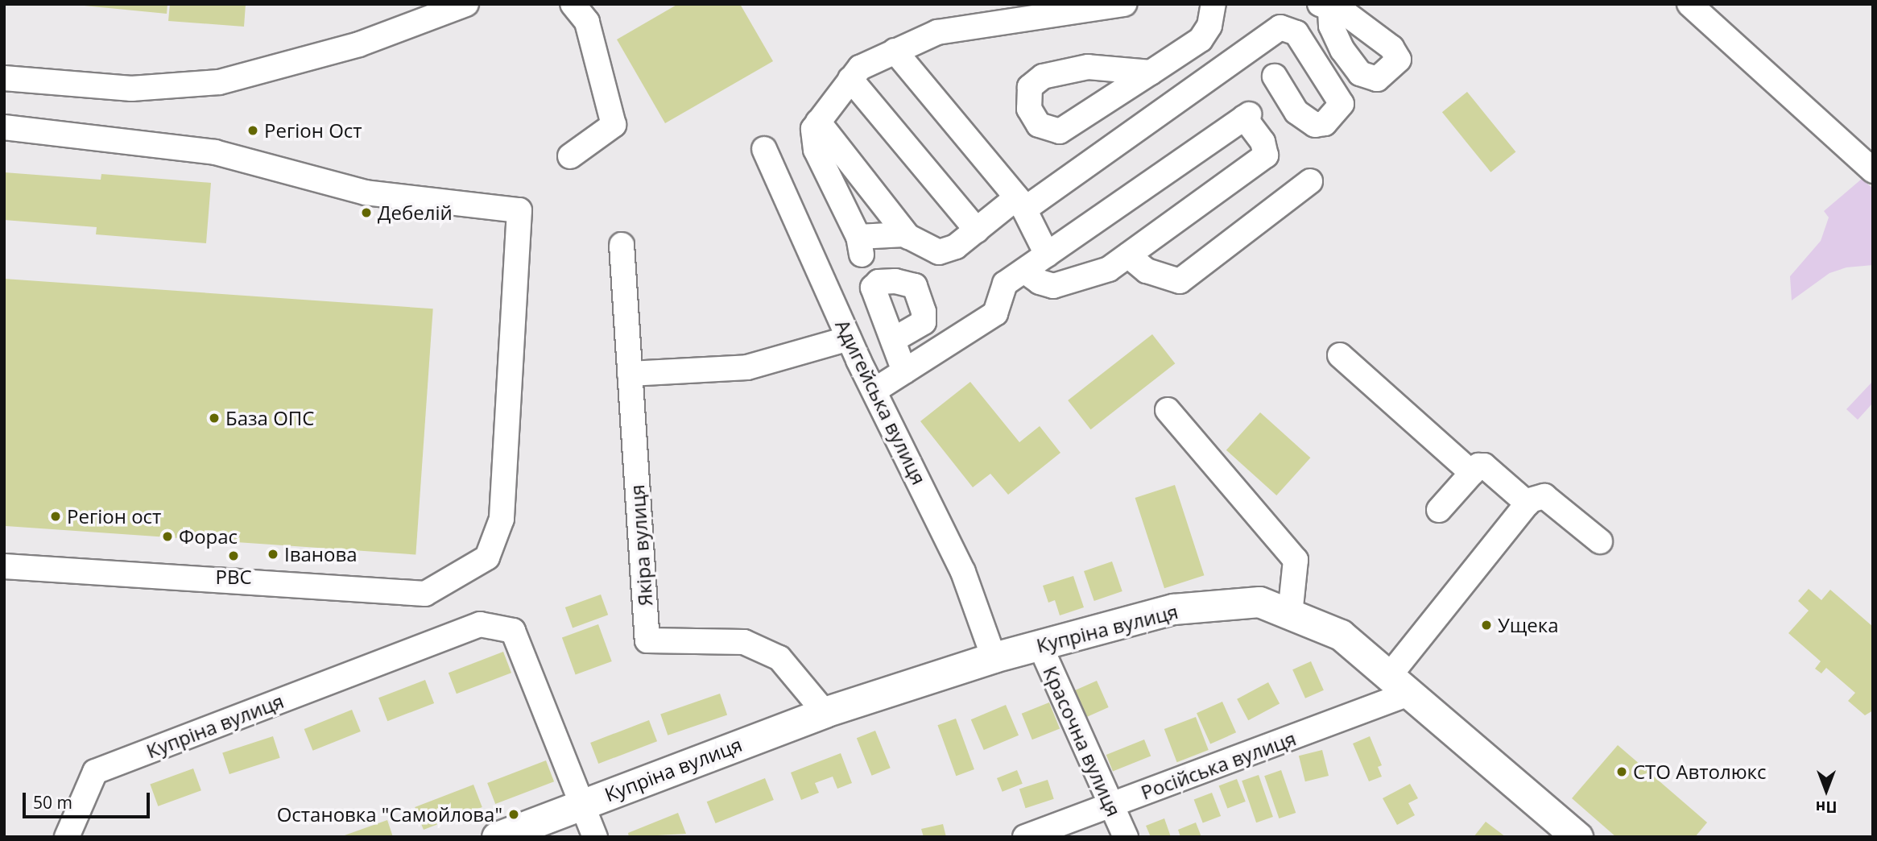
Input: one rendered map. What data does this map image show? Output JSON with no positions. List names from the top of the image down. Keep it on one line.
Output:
{"streets":{"main road":["Купріна вулиця"],"street":["Адигейська вулиця","Якіра вулиця","Красочна вулиця","Російська вулиця"]},"crossings":[["Адигейська вулиця","Купріна вулиця"],["Якіра вулиця","Купріна вулиця"],["Купріна вулиця","Красочна вулиця"],["Купріна вулиця","Російська вулиця"],["Красочна вулиця","Російська вулиця"]],"places":["Регіон Ост","Дебелій","База ОПС","Регіон ост","Форас","Іванова","РВС","Ущека","СТО Автолюкс","Остановка \"Самойлова\""],"scale_bar":"50 m","north":"bottom"}
